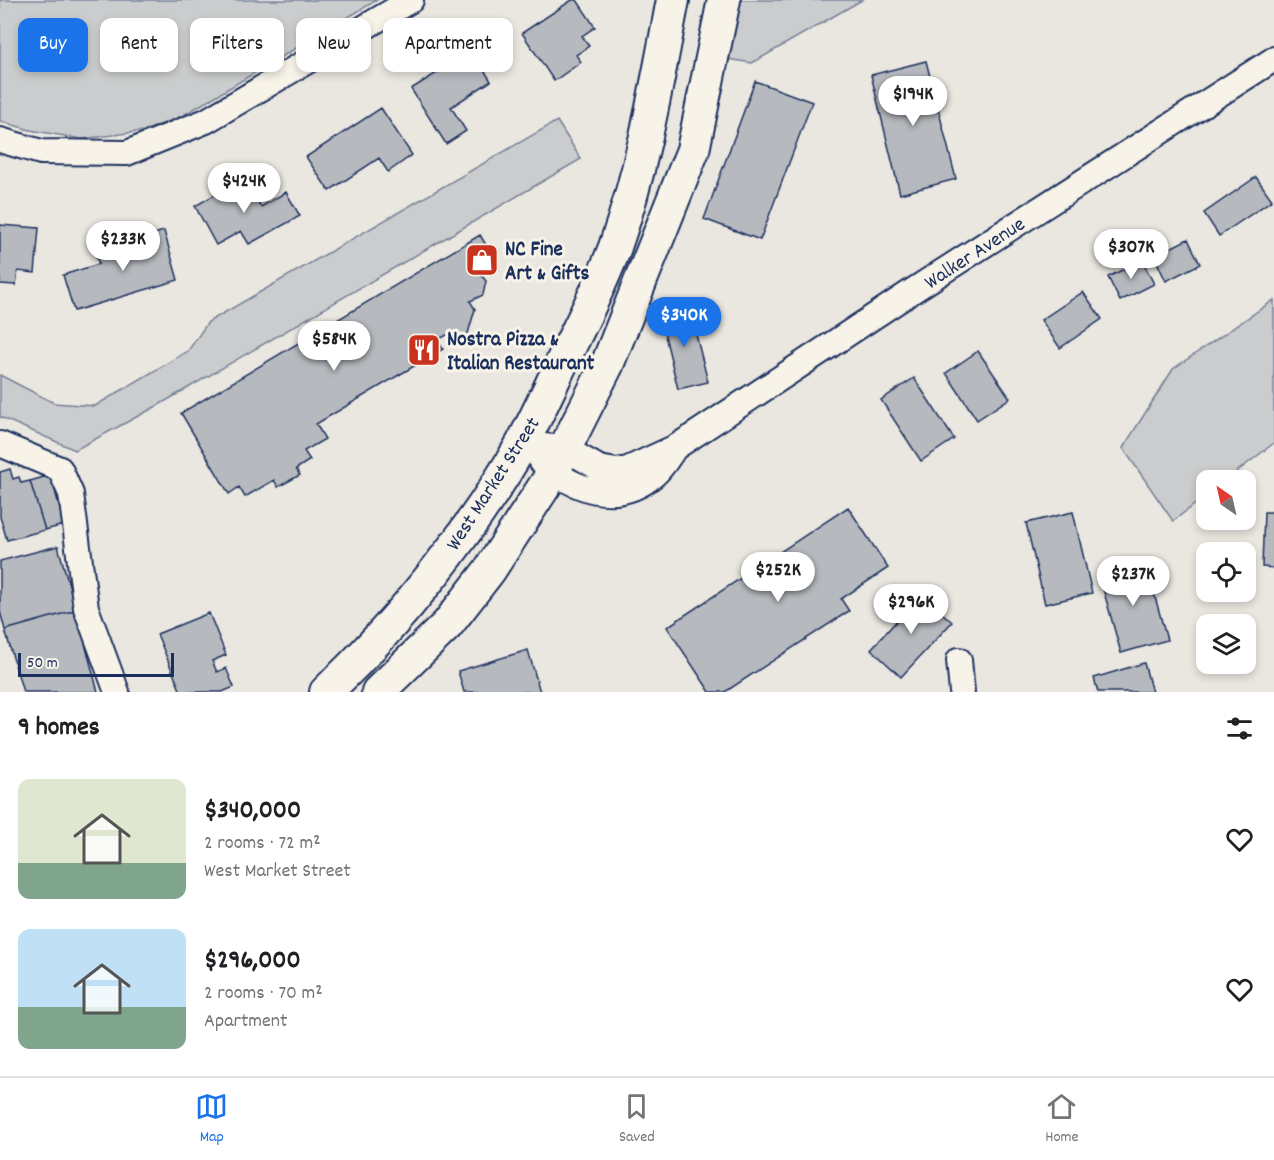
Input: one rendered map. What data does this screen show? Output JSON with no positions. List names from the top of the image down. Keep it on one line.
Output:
{"streets":{"main road":["West Market Street"],"street":["Walker Avenue"]},"crossings":[["Walker Avenue","West Market Street"]],"places":{"shop":["NC Fine Art & Gifts"],"restaurant":["Nostra Pizza & Italian Restaurant"]},"scale_bar":"50 m","north":"top left","page":{"chip":["Buy","Rent","Filters","New","Apartment"],"price":["$194K","$424K","$233K","$307K","$340K","$584K","$252K","$237K","$296K"],"scale":"50 m","heading":"9 homes","list":[{"name":"$340,000","note":"2 rooms · 72 m² · West Market Street"},{"name":"$296,000","note":"2 rooms · 70 m² · Apartment"}],"tabs":["Map","Saved","Home"]}}
